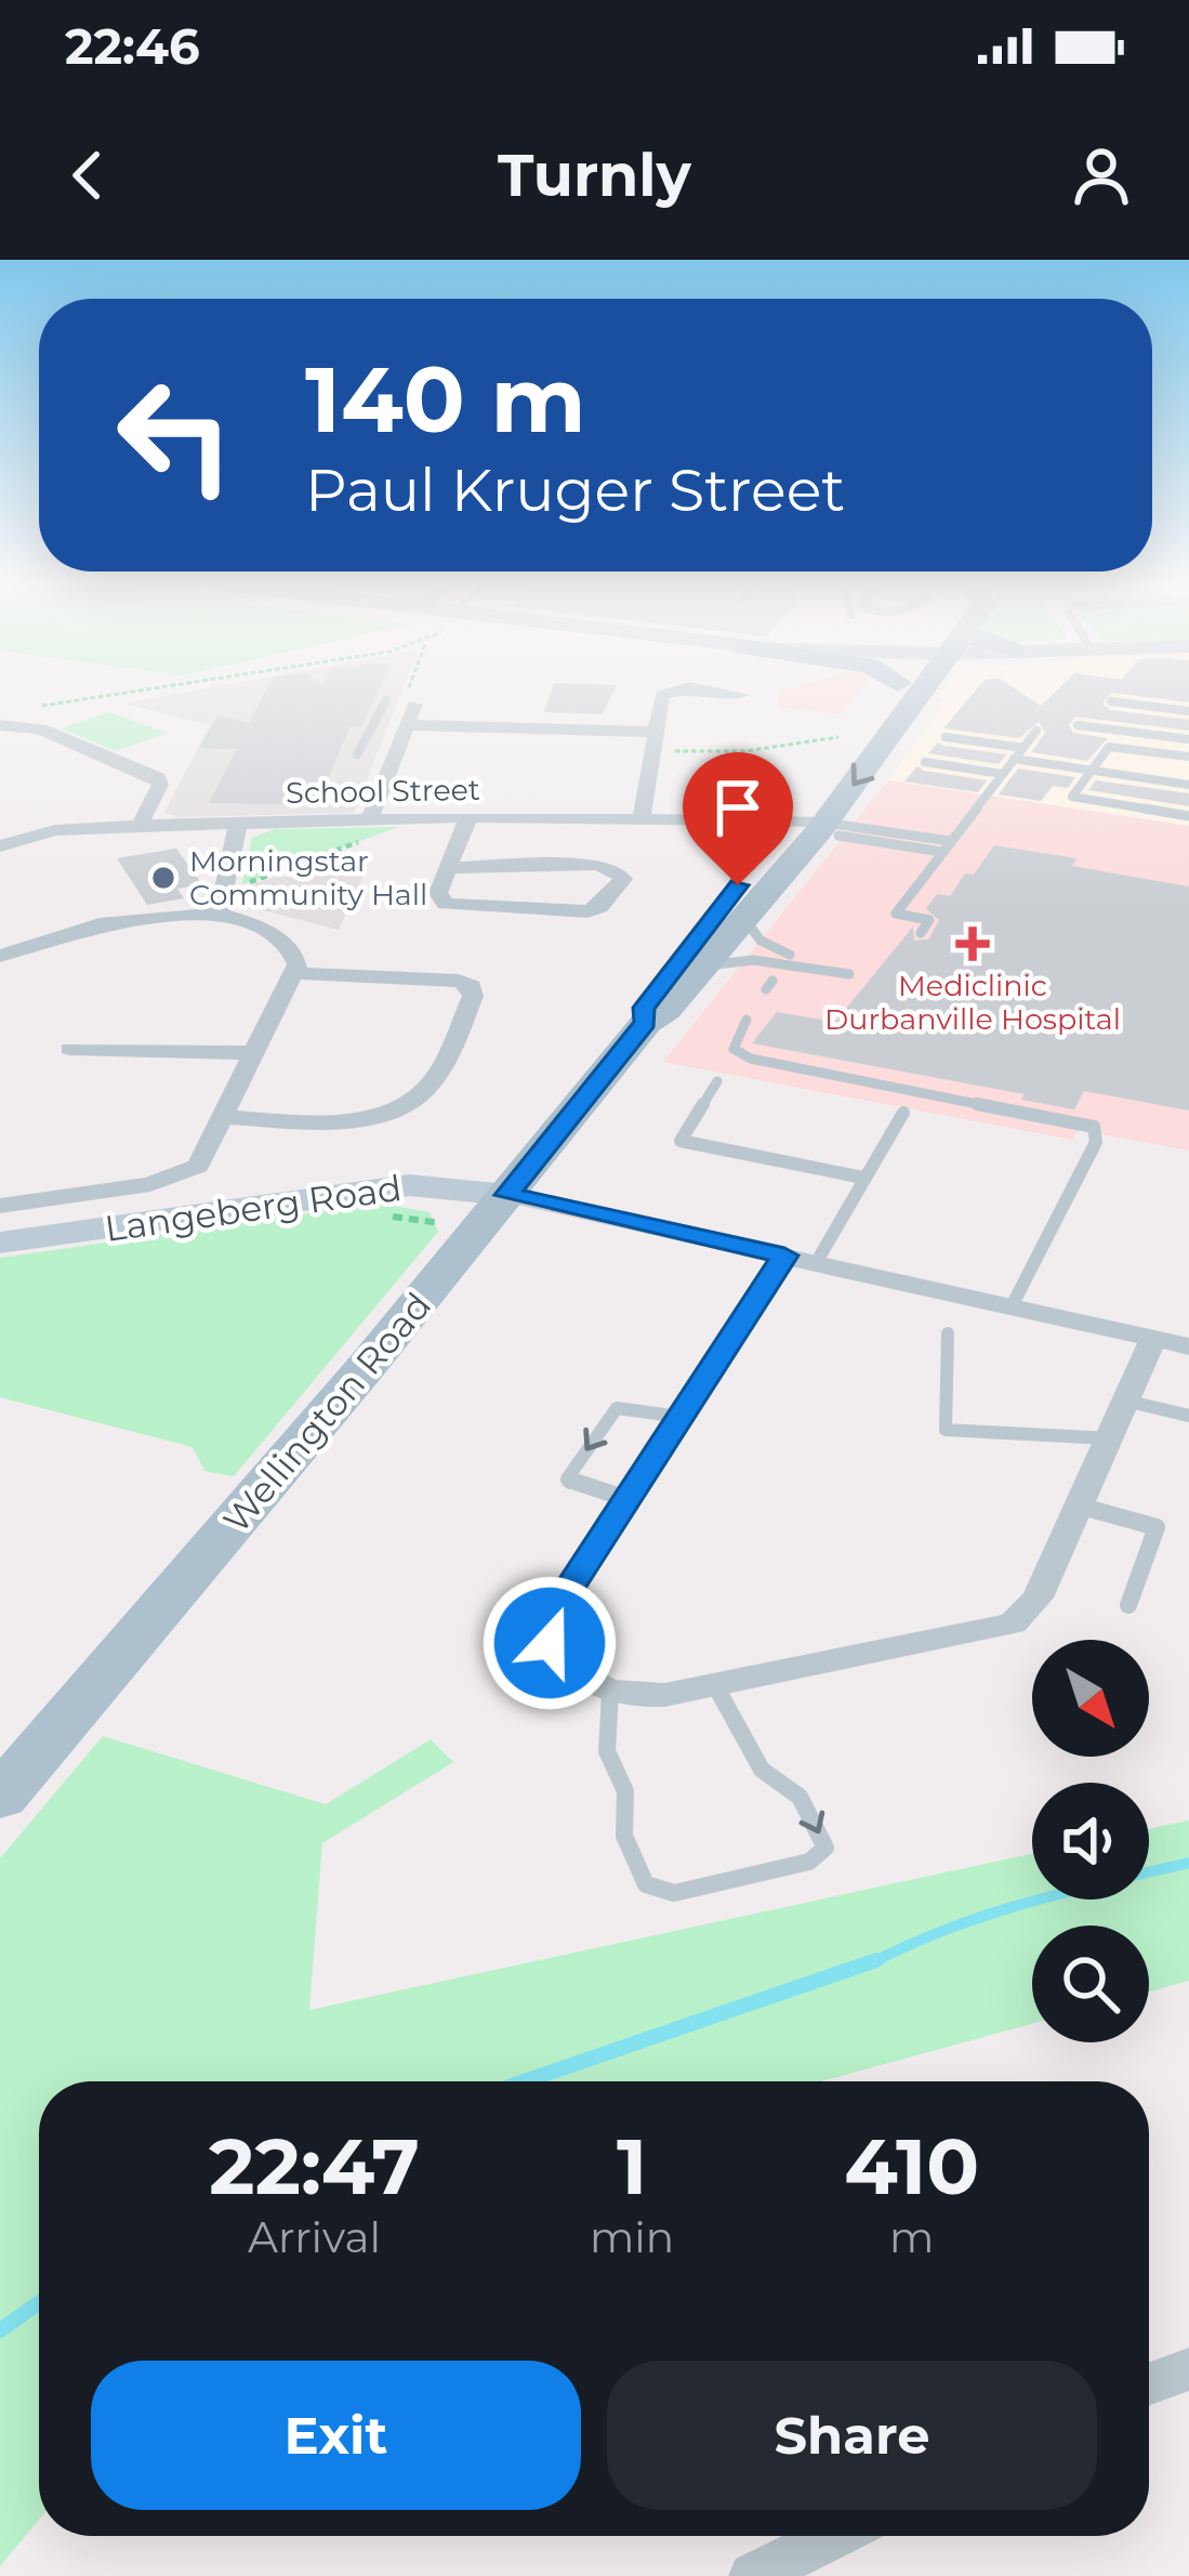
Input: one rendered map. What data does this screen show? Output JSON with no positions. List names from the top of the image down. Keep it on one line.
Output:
{"streets":{"main road":["Wellington Road"],"street":["School Street","Langeberg Road"]},"crossings":[["School Street","Wellington Road"],["Langeberg Road","Wellington Road"]],"places":{"other":["Morningstar Community Hall"],"health":["Mediclinic Durbanville Hospital"]},"north":"bottom right","page":{"status":"22:46","header":"Turnly","turn":["140 m","Paul Kruger Street"],"eta":["22:47","Arrival","1","min","410","m"],"buttons":["Exit","Share"]}}
